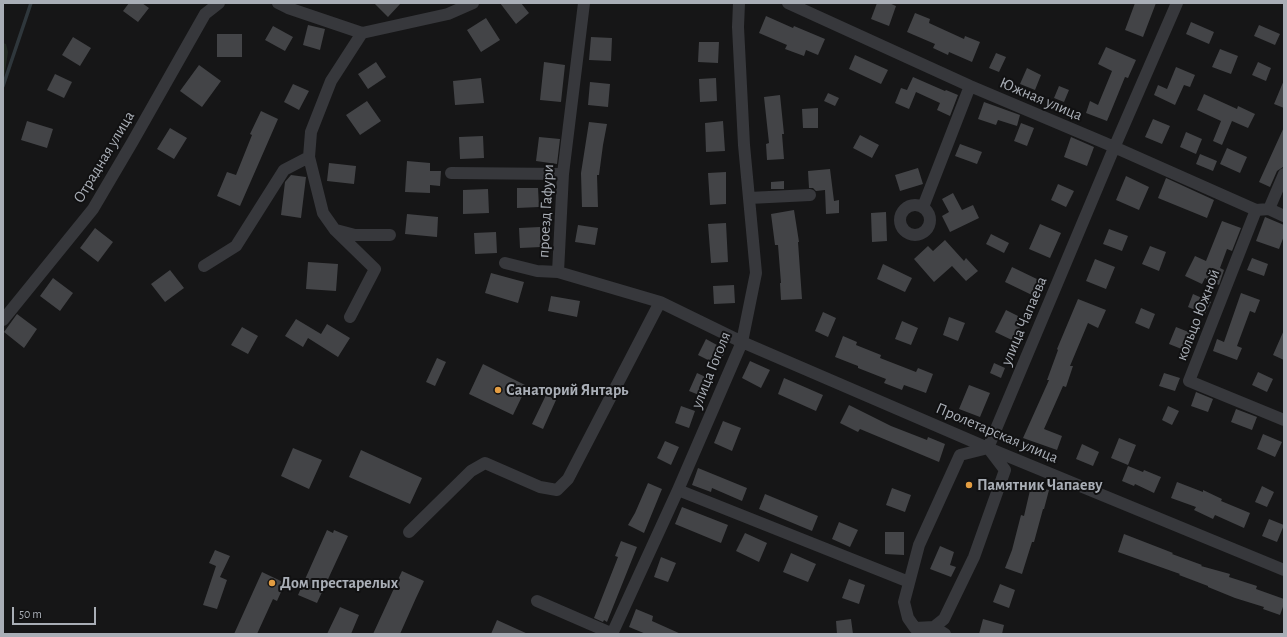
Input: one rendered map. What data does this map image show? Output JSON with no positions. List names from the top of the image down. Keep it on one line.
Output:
{"streets":{"street":["Южная улица","Отрадная улица","проезд Гафури","кольцо Южной","улица Чапаева","улица Гоголя","Пролетарская улица"]},"crossings":[["Южная улица","кольцо Южной"],["Южная улица","улица Чапаева"],["проезд Гафури","улица Гоголя"],["проезд Гафури","Пролетарская улица"],["улица Чапаева","Пролетарская улица"],["улица Гоголя","Пролетарская улица"]],"places":["Санаторий Янтарь","Памятник Чапаеву","Дом престарелых"],"scale_bar":"50 m"}
